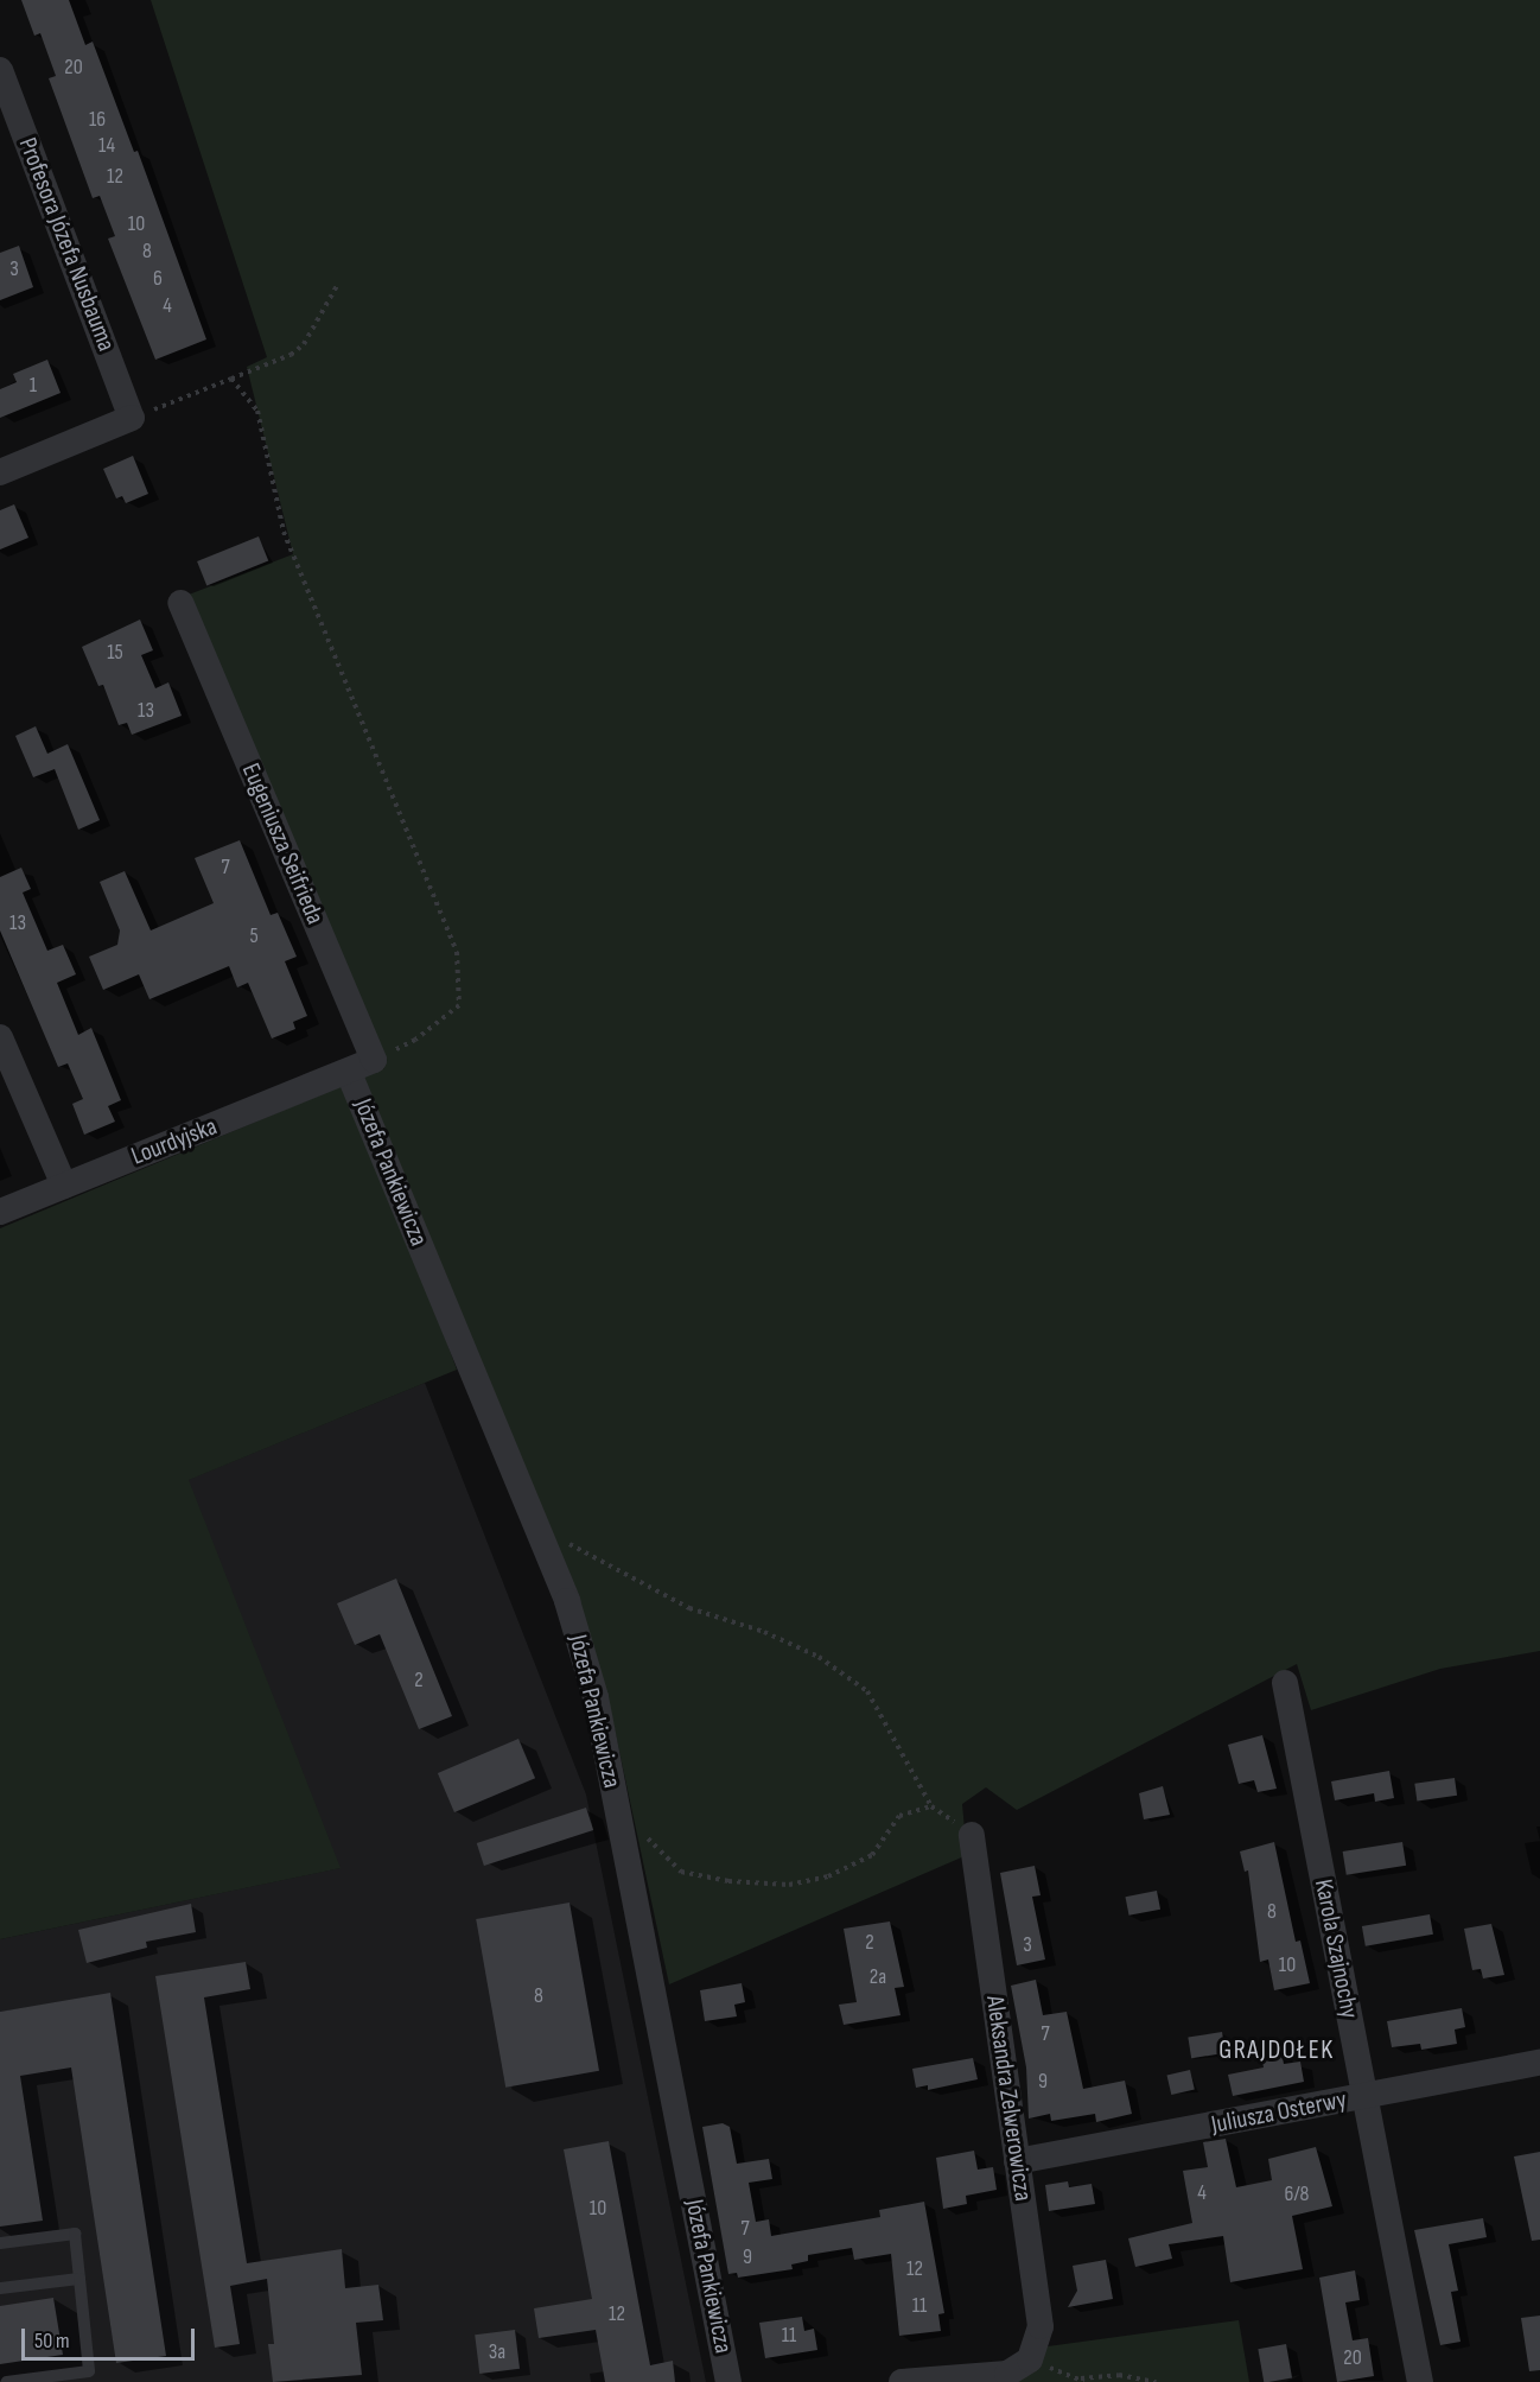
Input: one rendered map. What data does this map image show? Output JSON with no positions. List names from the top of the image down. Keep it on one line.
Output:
{"streets":{"street":["Profesora Józefa Nusbauma","Eugeniusza Seifrieda","Lourdyjska","Józefa Pankiewicza","Karola Szajnochy","Aleksandra Zelwerowicza","Juliusza Osterwy"]},"crossings":[["Lourdyjska","Józefa Pankiewicza"],["Karola Szajnochy","Juliusza Osterwy"],["Aleksandra Zelwerowicza","Juliusza Osterwy"]],"districts":["GRAJDOŁEK"],"house_numbers":["20","16","14","12","10","8","3","6","4","1","15","13","7","13","5","2","8","2","3","10","2a","8","7","9","4","6/8","10","7","9","12","11","12","11","3a","20"],"scale_bar":"50 m"}
